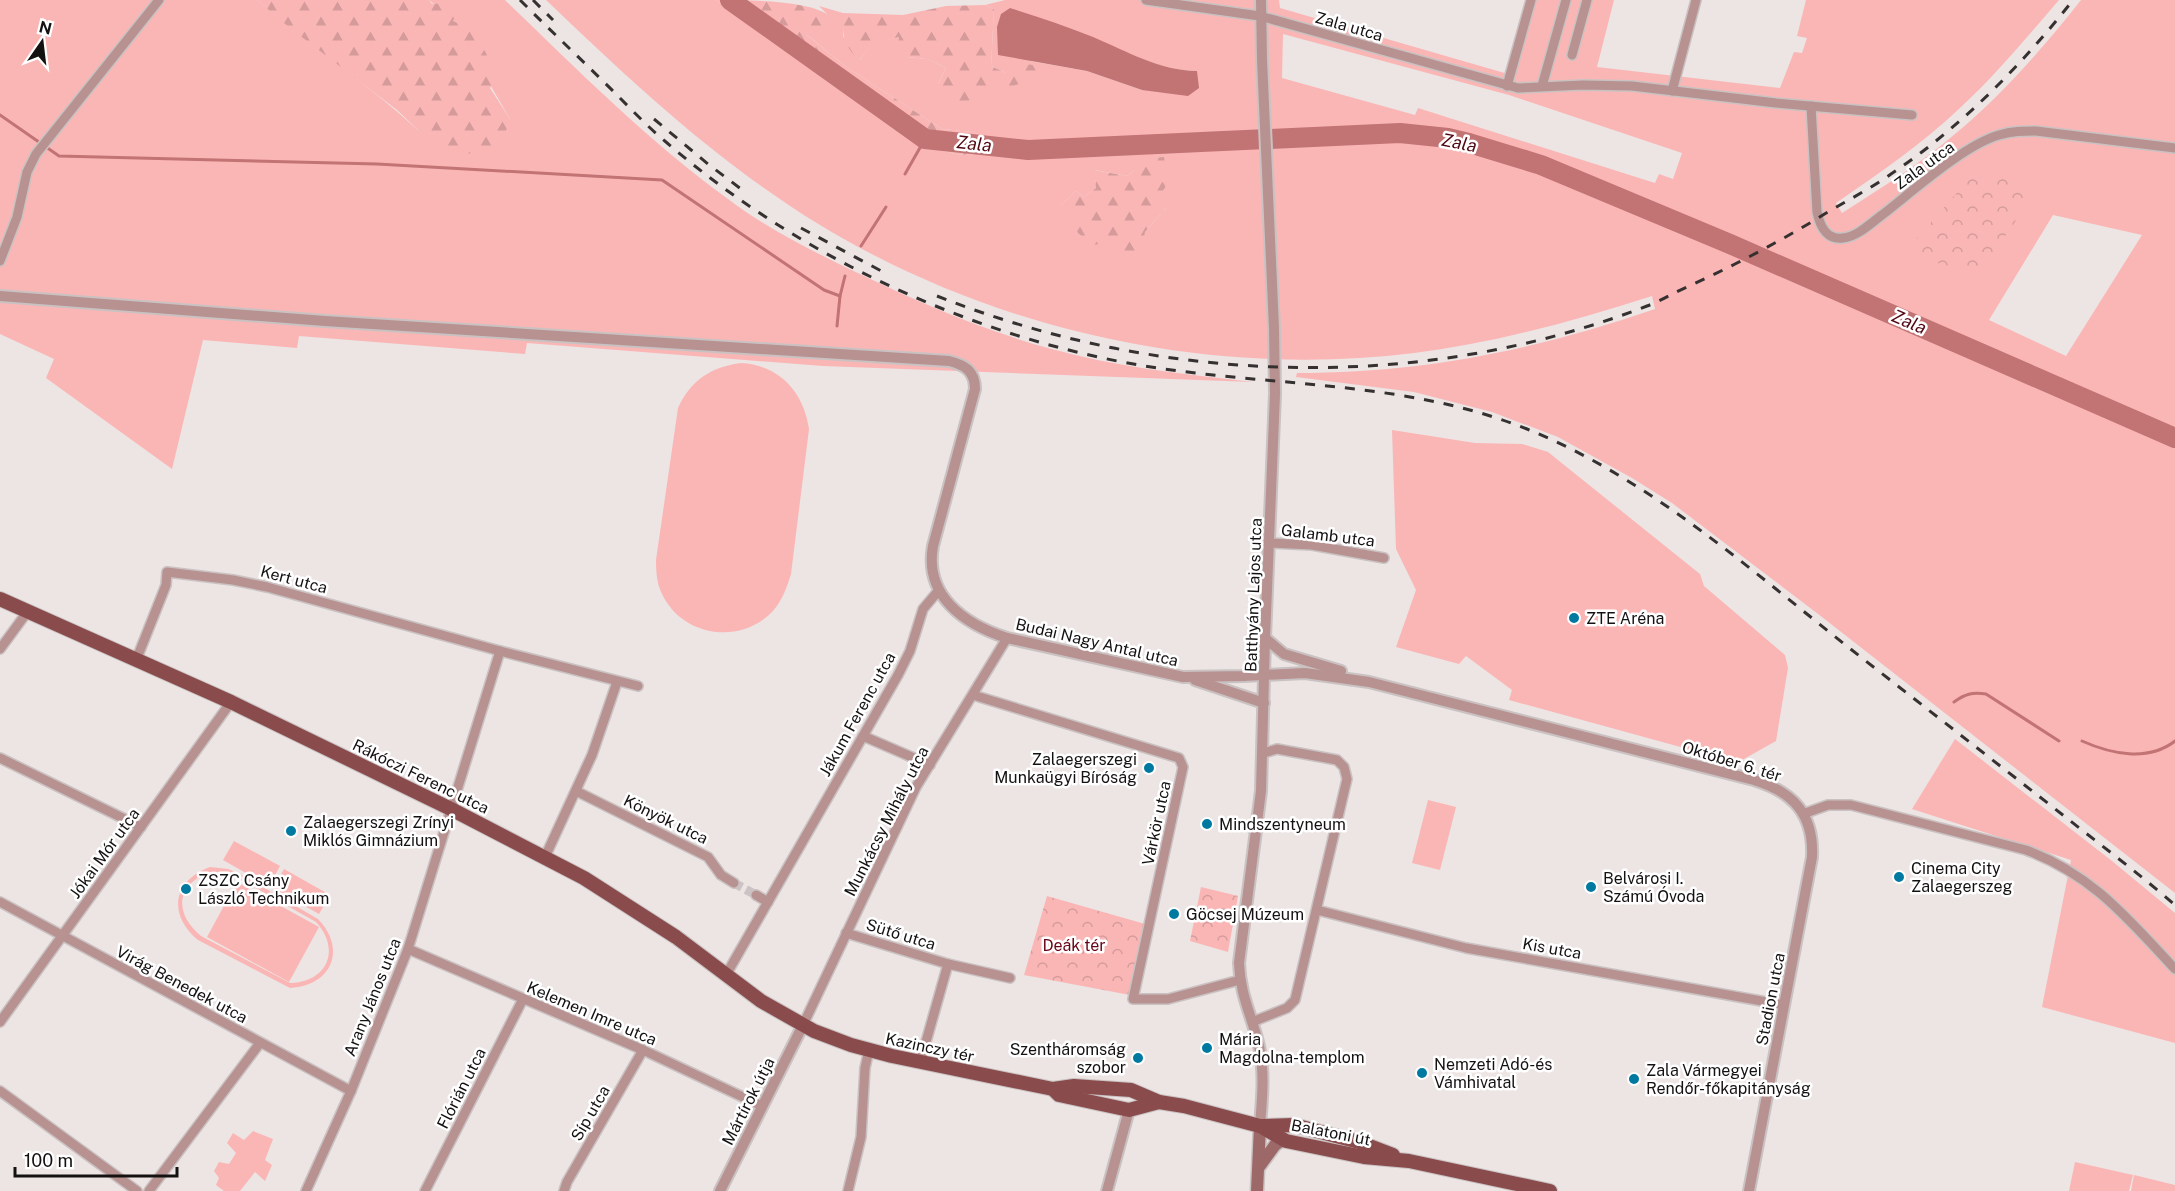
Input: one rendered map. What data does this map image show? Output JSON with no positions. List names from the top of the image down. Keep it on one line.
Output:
{"streets":{"main road":["Rákóczi Ferenc utca","Kazinczy tér","Balatoni út"],"street":["Zala utca","Galamb utca","Kert utca","Batthyány Lajos utca","Budai Nagy Antal utca","Jákum Ferenc utca","Október 6. tér","Könyök utca","Munkácsy Mihály utca","Várkör utca","Jókai Mór utca","Sütő utca","Kis utca","Virág Benedek utca","Arany János utca","Stadion utca","Kelemen Imre utca","Flórián utca","Mártírok útja","Síp utca"]},"crossings":[["Zala utca","Batthyány Lajos utca"],["Galamb utca","Batthyány Lajos utca"],["Kert utca","Rákóczi Ferenc utca"],["Batthyány Lajos utca","Budai Nagy Antal utca"],["Batthyány Lajos utca","Október 6. tér"],["Batthyány Lajos utca","Várkör utca"],["Batthyány Lajos utca","Kazinczy tér"],["Batthyány Lajos utca","Balatoni út"],["Budai Nagy Antal utca","Jákum Ferenc utca"],["Budai Nagy Antal utca","Október 6. tér"],["Budai Nagy Antal utca","Munkácsy Mihály utca"],["Jákum Ferenc utca","Rákóczi Ferenc utca"],["Október 6. tér","Stadion utca"],["Rákóczi Ferenc utca","Munkácsy Mihály utca"],["Rákóczi Ferenc utca","Jókai Mór utca"],["Rákóczi Ferenc utca","Arany János utca"],["Rákóczi Ferenc utca","Kazinczy tér"],["Rákóczi Ferenc utca","Mártírok útja"],["Munkácsy Mihály utca","Várkör utca"],["Munkácsy Mihály utca","Sütő utca"],["Munkácsy Mihály utca","Kazinczy tér"],["Munkácsy Mihály utca","Mártírok útja"],["Jókai Mór utca","Virág Benedek utca"],["Kis utca","Stadion utca"],["Virág Benedek utca","Arany János utca"],["Arany János utca","Kelemen Imre utca"],["Kelemen Imre utca","Flórián utca"],["Kelemen Imre utca","Mártírok útja"],["Kelemen Imre utca","Síp utca"],["Kazinczy tér","Mártírok útja"],["Kazinczy tér","Balatoni út"]],"water":["Zala"],"parks":["Deák tér"],"places":["ZTE Aréna","Zalaegerszegi Munkaügyi Bíróság","Mindszentyneum","Zalaegerszegi Zrínyi Miklós Gimnázium","Cinema City Zalaegerszeg","Belvárosi I. Számú Óvoda","ZSZC Csány László Technikum","Göcsej Múzeum","Mária Magdolna-templom","Szentháromság szobor","Nemzeti Adó-és Vámhivatal","Zala Vármegyei Rendőr-főkapitányság"],"scale_bar":"100 m","north":"top"}
